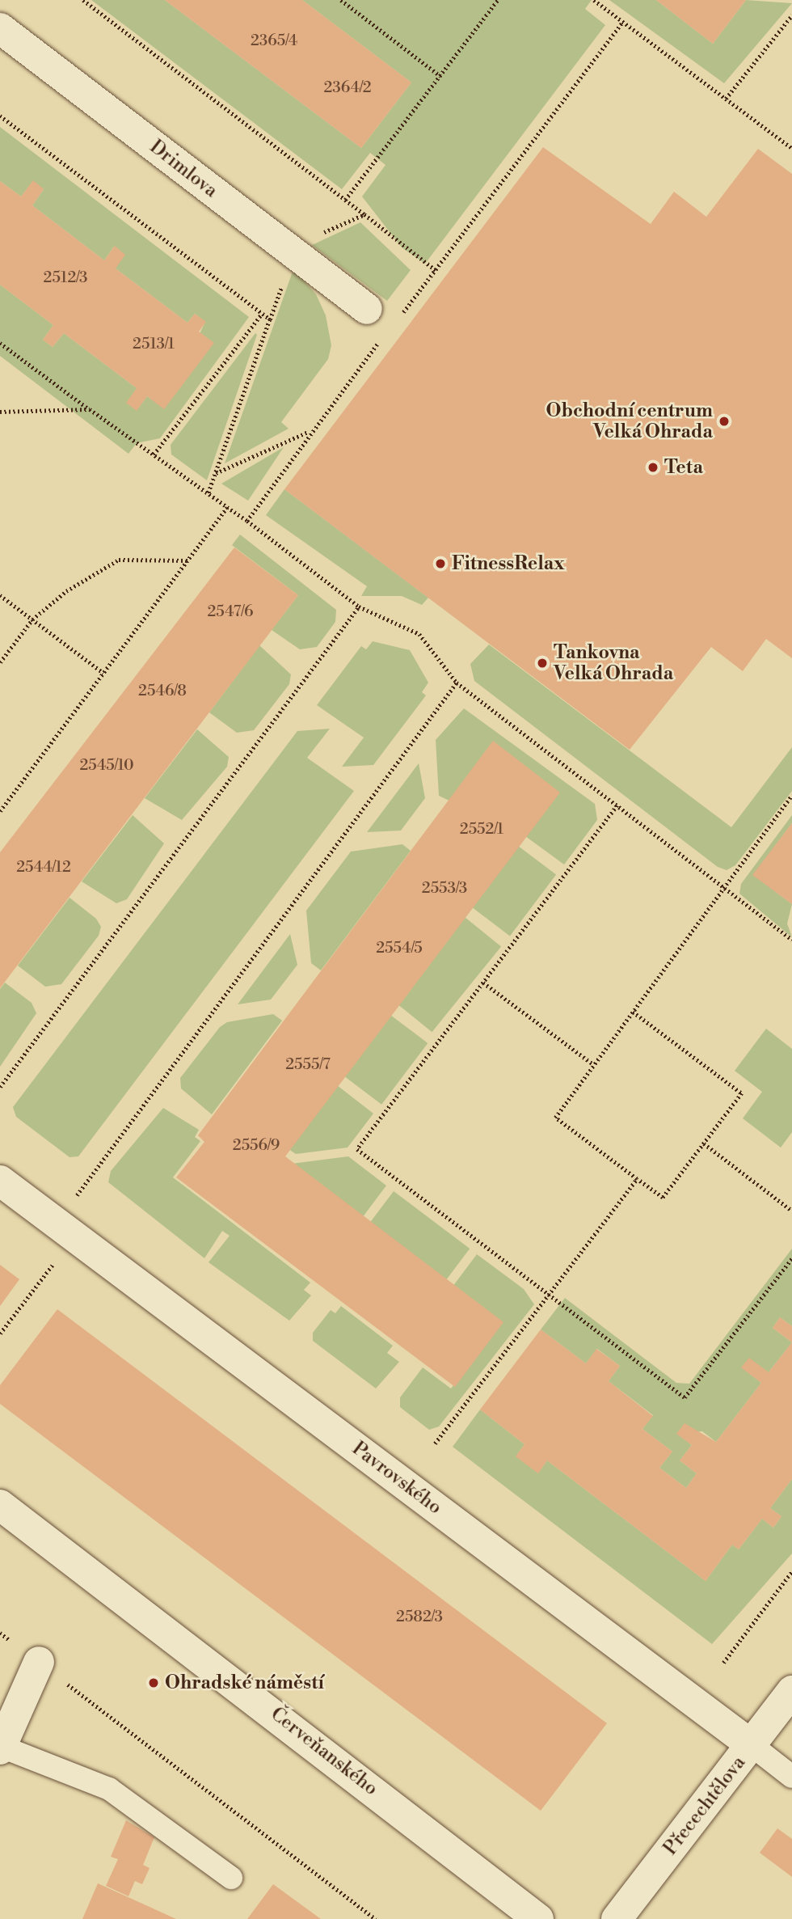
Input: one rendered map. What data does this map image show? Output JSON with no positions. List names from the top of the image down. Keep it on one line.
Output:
{"streets":{"street":["Drimlova","Pavrovského","Červeňanského","Přecechtělova"]},"crossings":[["Pavrovského","Přecechtělova"]],"places":["Obchodní centrum Velká Ohrada","Teta","FitnessRelax","Tankovna Velká Ohrada","Ohradské náměstí"],"house_numbers":["2365/4","2364/2","2512/3","2513/1","2547/6","2546/8","2545/10","2552/1","2544/12","2553/3","2554/5","2555/7","2556/9","2582/3"]}
